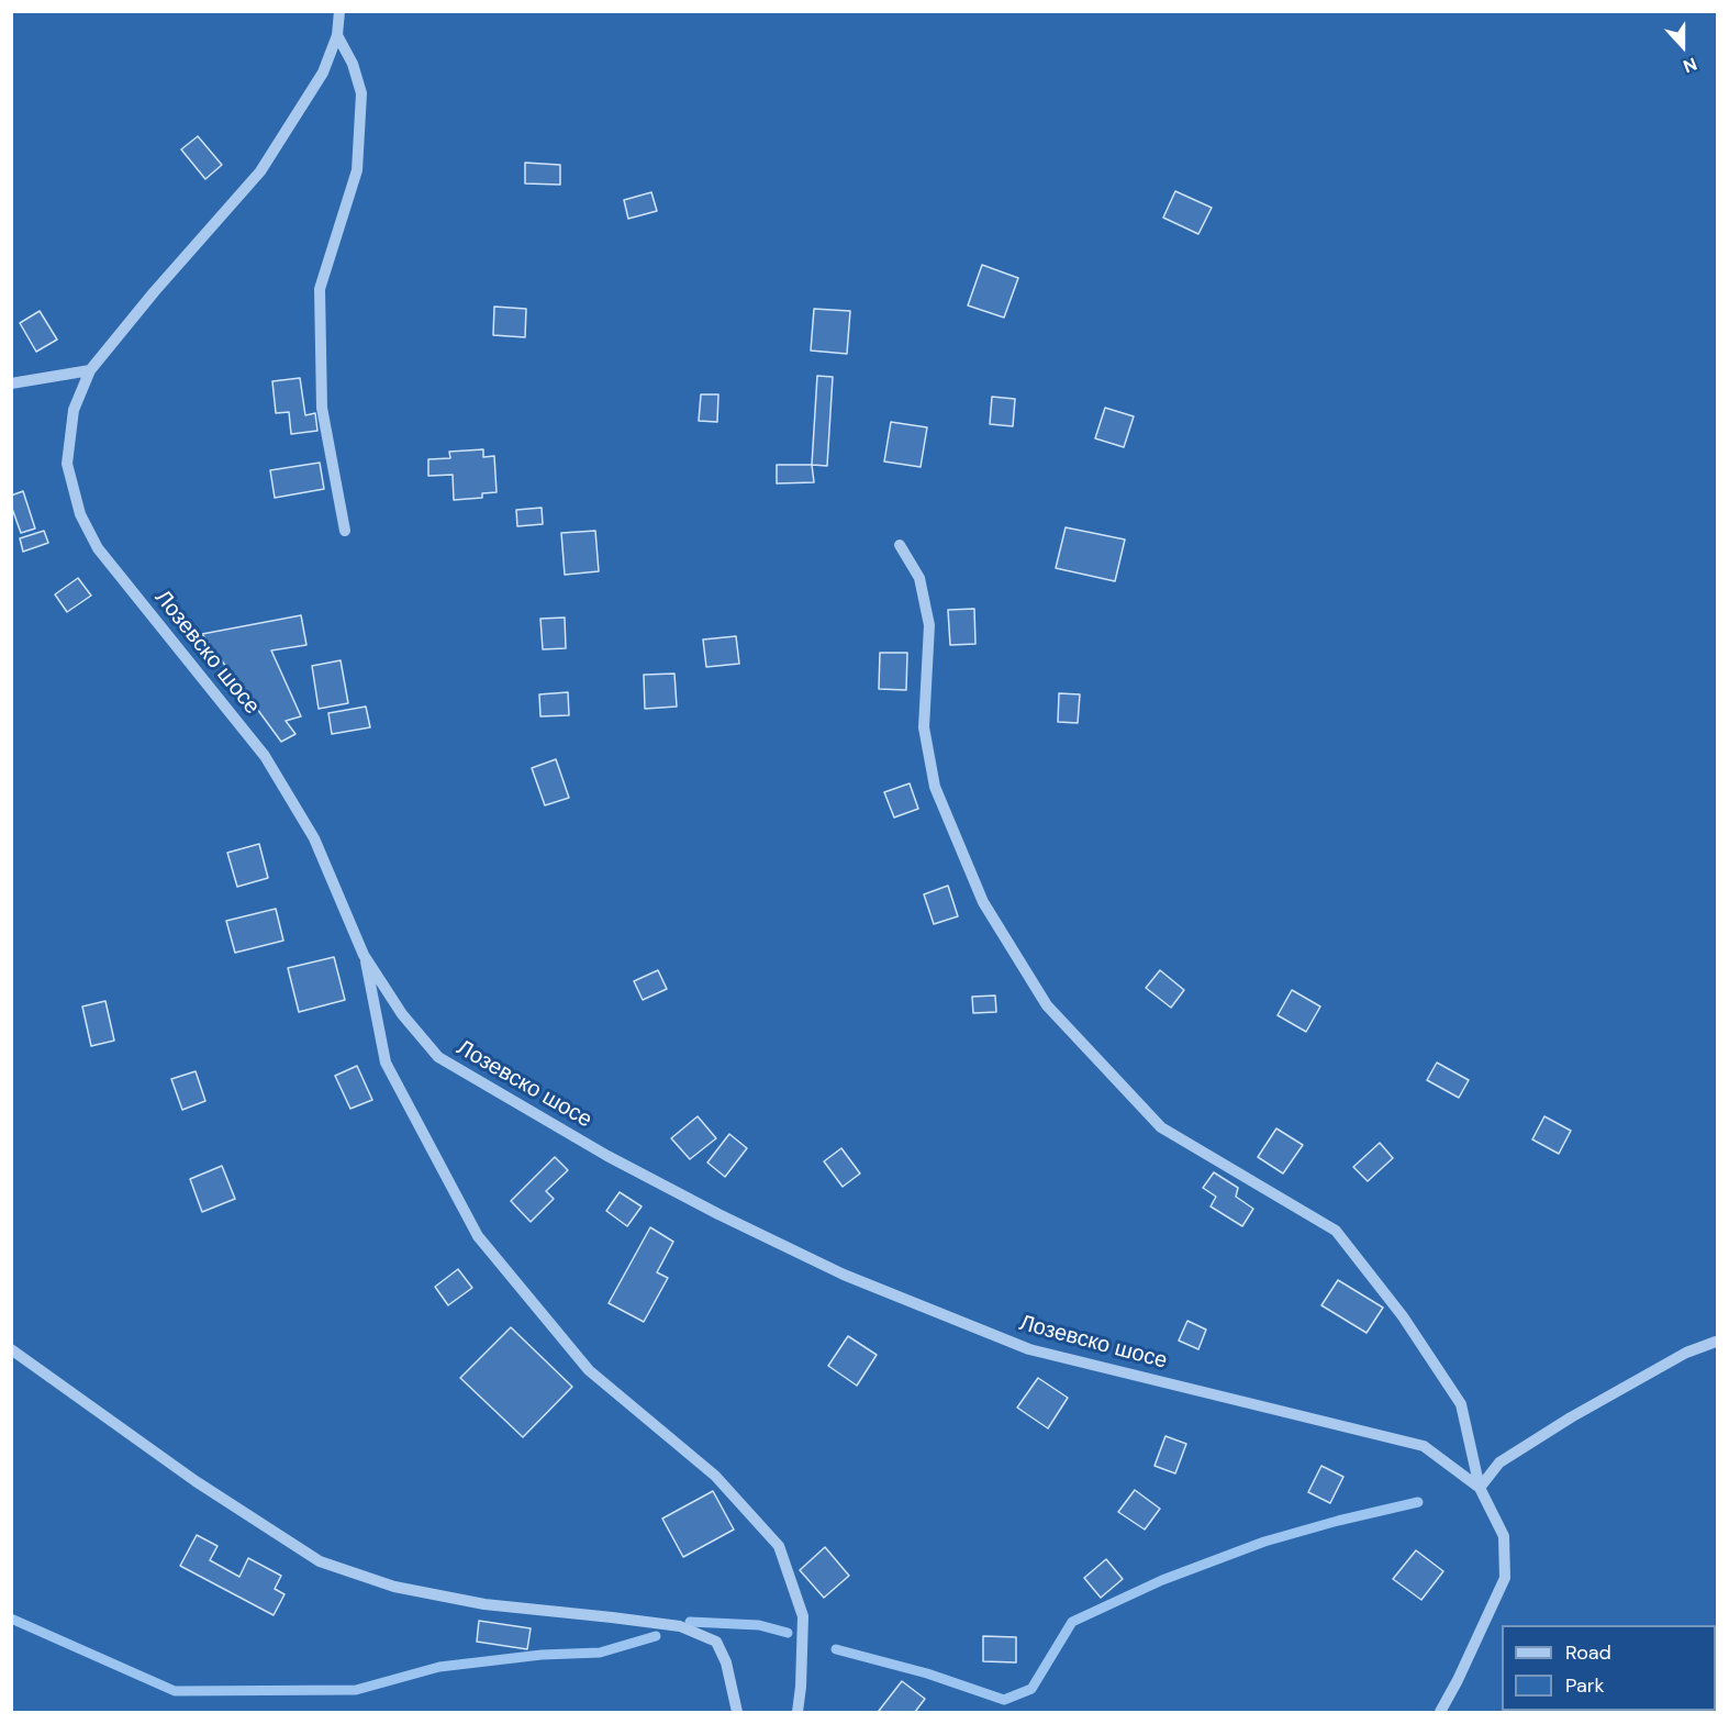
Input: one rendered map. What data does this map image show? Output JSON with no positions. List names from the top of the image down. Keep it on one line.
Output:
{"streets":{"street":["Лозевско шосе"]},"legend":["Road","Park"],"north":"bottom"}
